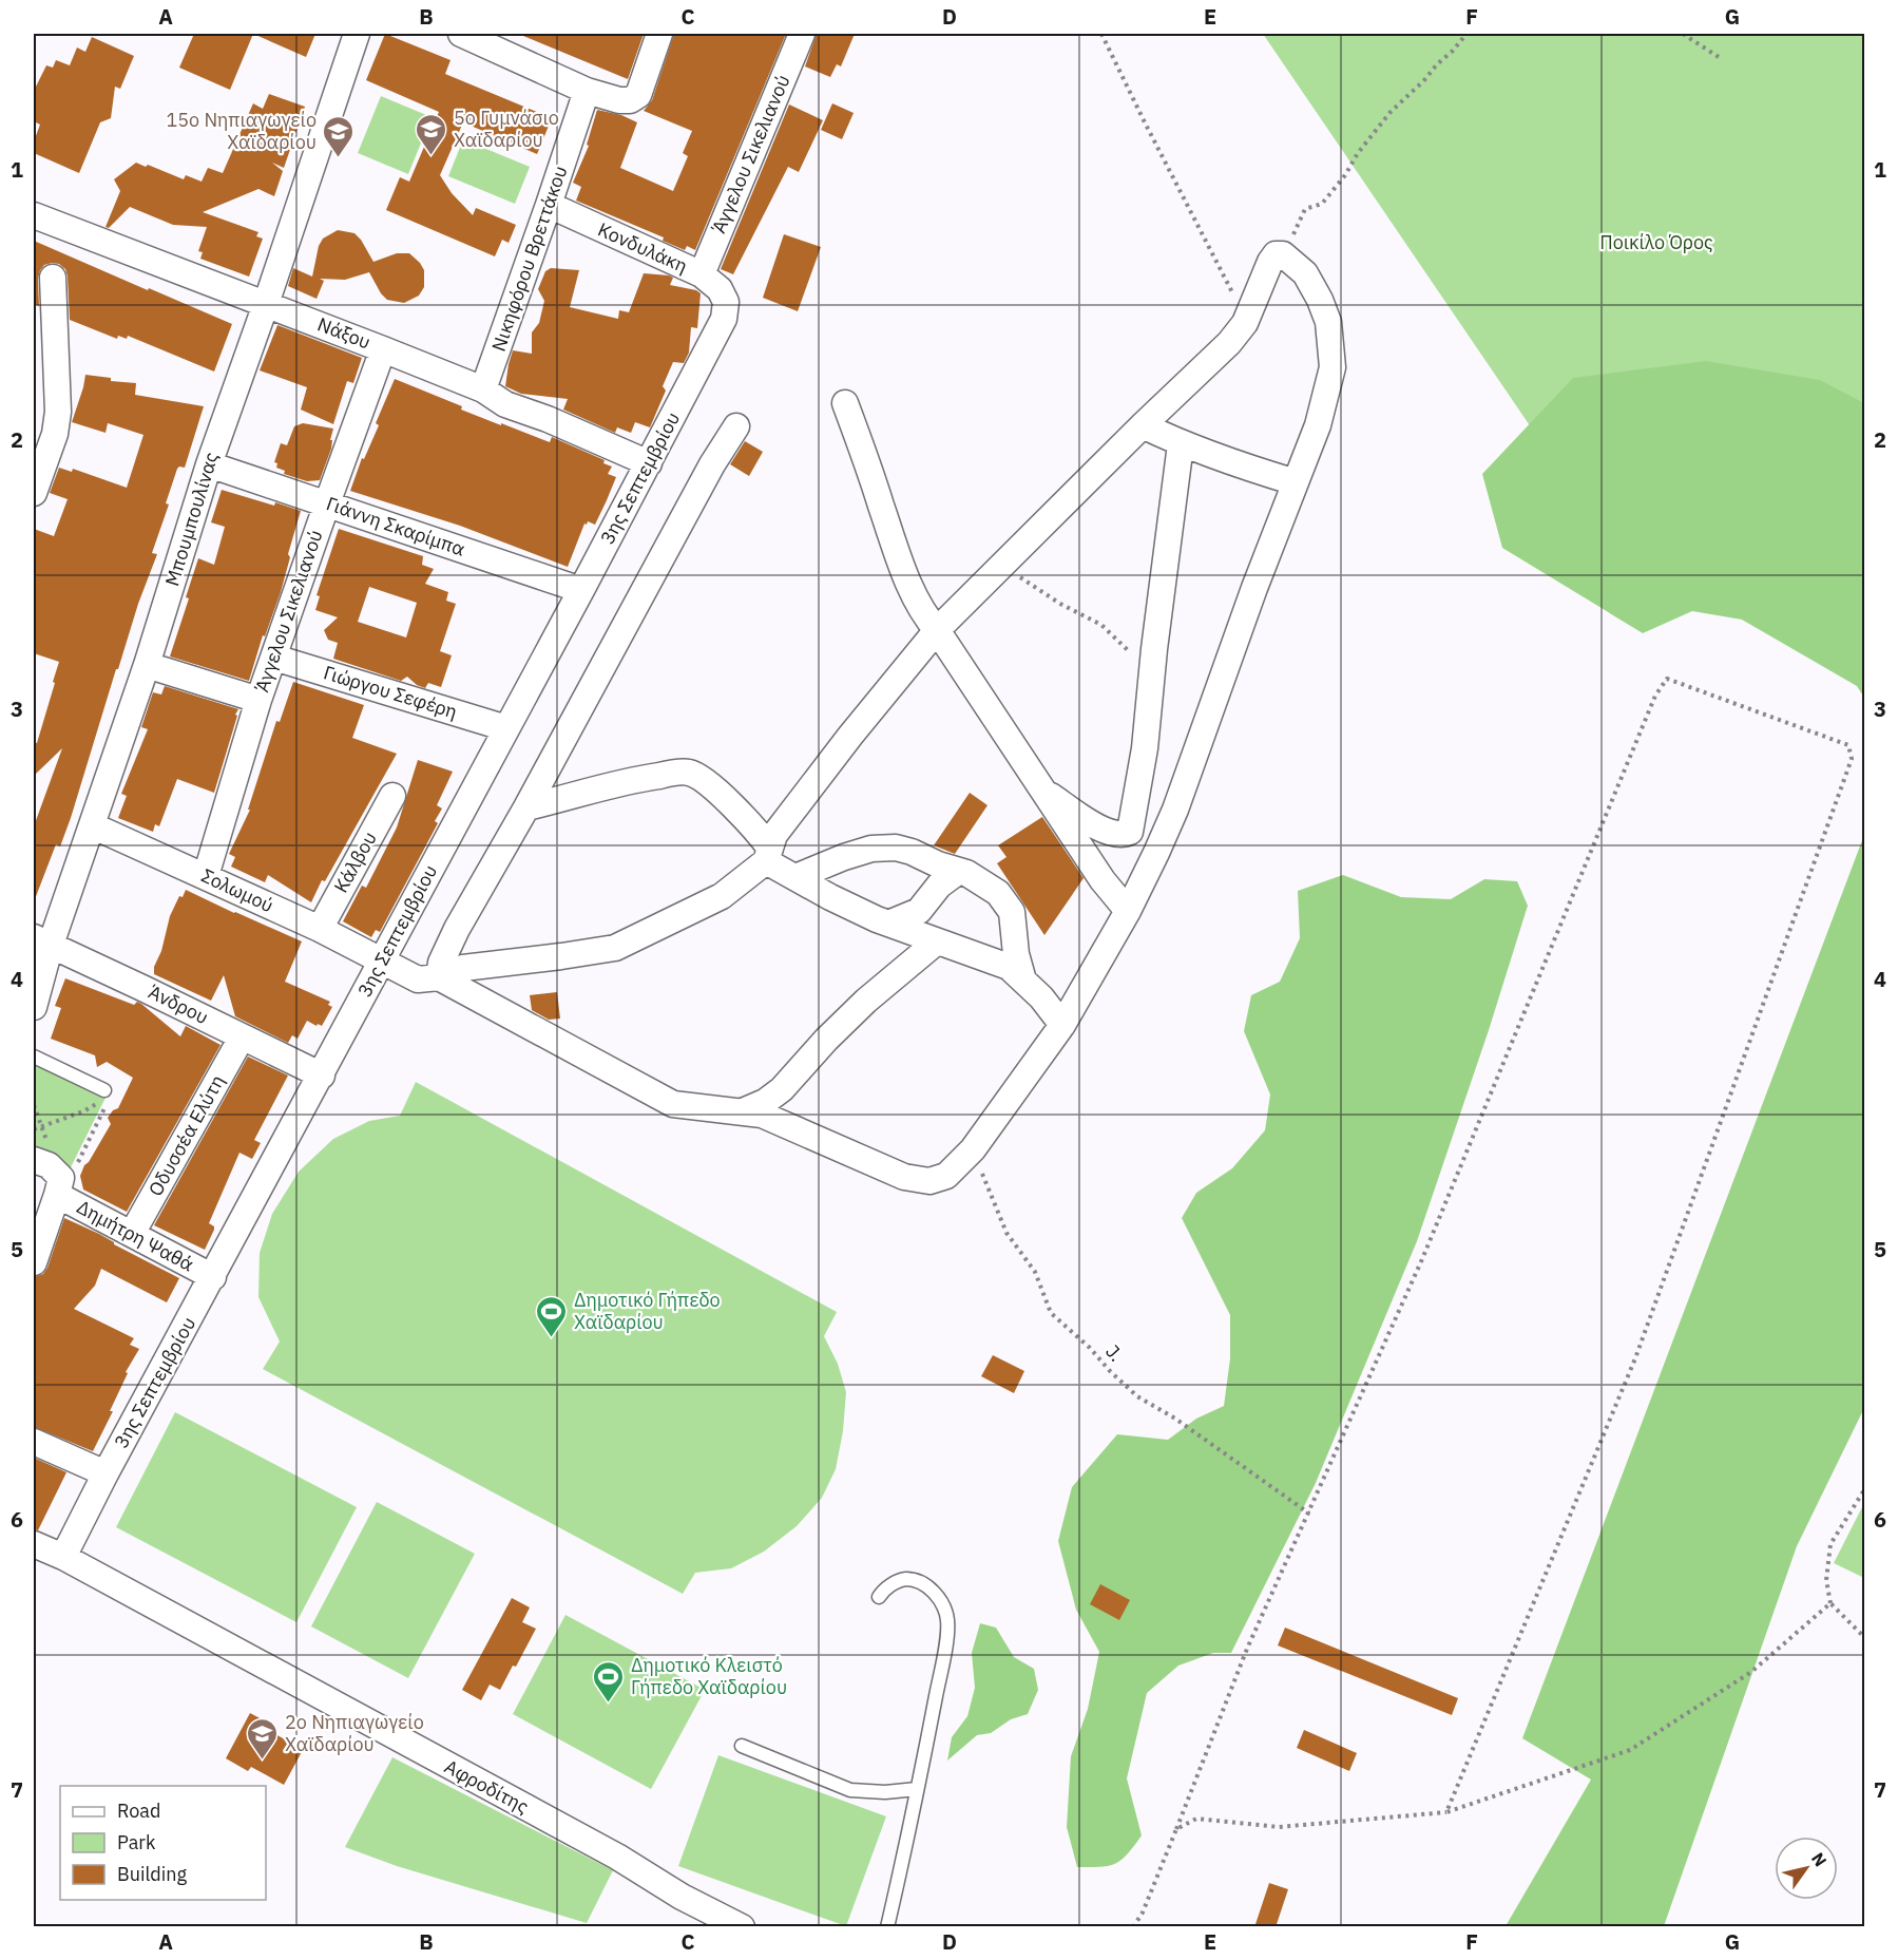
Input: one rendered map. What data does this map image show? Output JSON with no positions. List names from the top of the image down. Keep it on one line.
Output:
{"streets":{"street":["Άγγελου Σικελιανού","Κονδυλάκη","Νικηφόρου Βρεττάκου","Νάξου","3ης Σεπτεμβρίου","Μπουμπουλίνας","Γιάννη Σκαρίμπα","Γιώργου Σεφέρη","Κάλβου","Σολωμού","Άνδρου","Οδυσσέα Ελύτη","Δημήτρη Ψαθά","Αφροδίτης"],"path":["J."]},"crossings":[["Άγγελου Σικελιανού","Κονδυλάκη"],["Άγγελου Σικελιανού","Νάξου"],["Άγγελου Σικελιανού","Γιάννη Σκαρίμπα"],["Άγγελου Σικελιανού","Γιώργου Σεφέρη"],["Άγγελου Σικελιανού","Σολωμού"],["Κονδυλάκη","Νικηφόρου Βρεττάκου"],["Κονδυλάκη","3ης Σεπτεμβρίου"],["Νικηφόρου Βρεττάκου","Νάξου"],["Νάξου","3ης Σεπτεμβρίου"],["Νάξου","Μπουμπουλίνας"],["3ης Σεπτεμβρίου","Γιάννη Σκαρίμπα"],["3ης Σεπτεμβρίου","Γιώργου Σεφέρη"],["3ης Σεπτεμβρίου","Σολωμού"],["3ης Σεπτεμβρίου","Άνδρου"],["3ης Σεπτεμβρίου","Δημήτρη Ψαθά"],["3ης Σεπτεμβρίου","Αφροδίτης"],["Μπουμπουλίνας","Γιάννη Σκαρίμπα"],["Μπουμπουλίνας","Σολωμού"],["Μπουμπουλίνας","Άνδρου"],["Κάλβου","Σολωμού"],["Άνδρου","Οδυσσέα Ελύτη"],["Οδυσσέα Ελύτη","Δημήτρη Ψαθά"]],"parks":["Ποικίλο Όρος"],"places":{"school or university":["5ο Γυμνάσιο Χαϊδαρίου","15ο Νηπιαγωγείο Χαϊδαρίου","2ο Νηπιαγωγείο Χαϊδαρίου"],"sports":["Δημοτικό Γήπεδο Χαϊδαρίου","Δημοτικό Κλειστό Γήπεδο Χαϊδαρίου"]},"legend":["Road","Park","Building"],"north":"top right","grid":{"columns":["A","B","C","D","E","F","G"],"rows":["1","2","3","4","5","6","7"]}}
